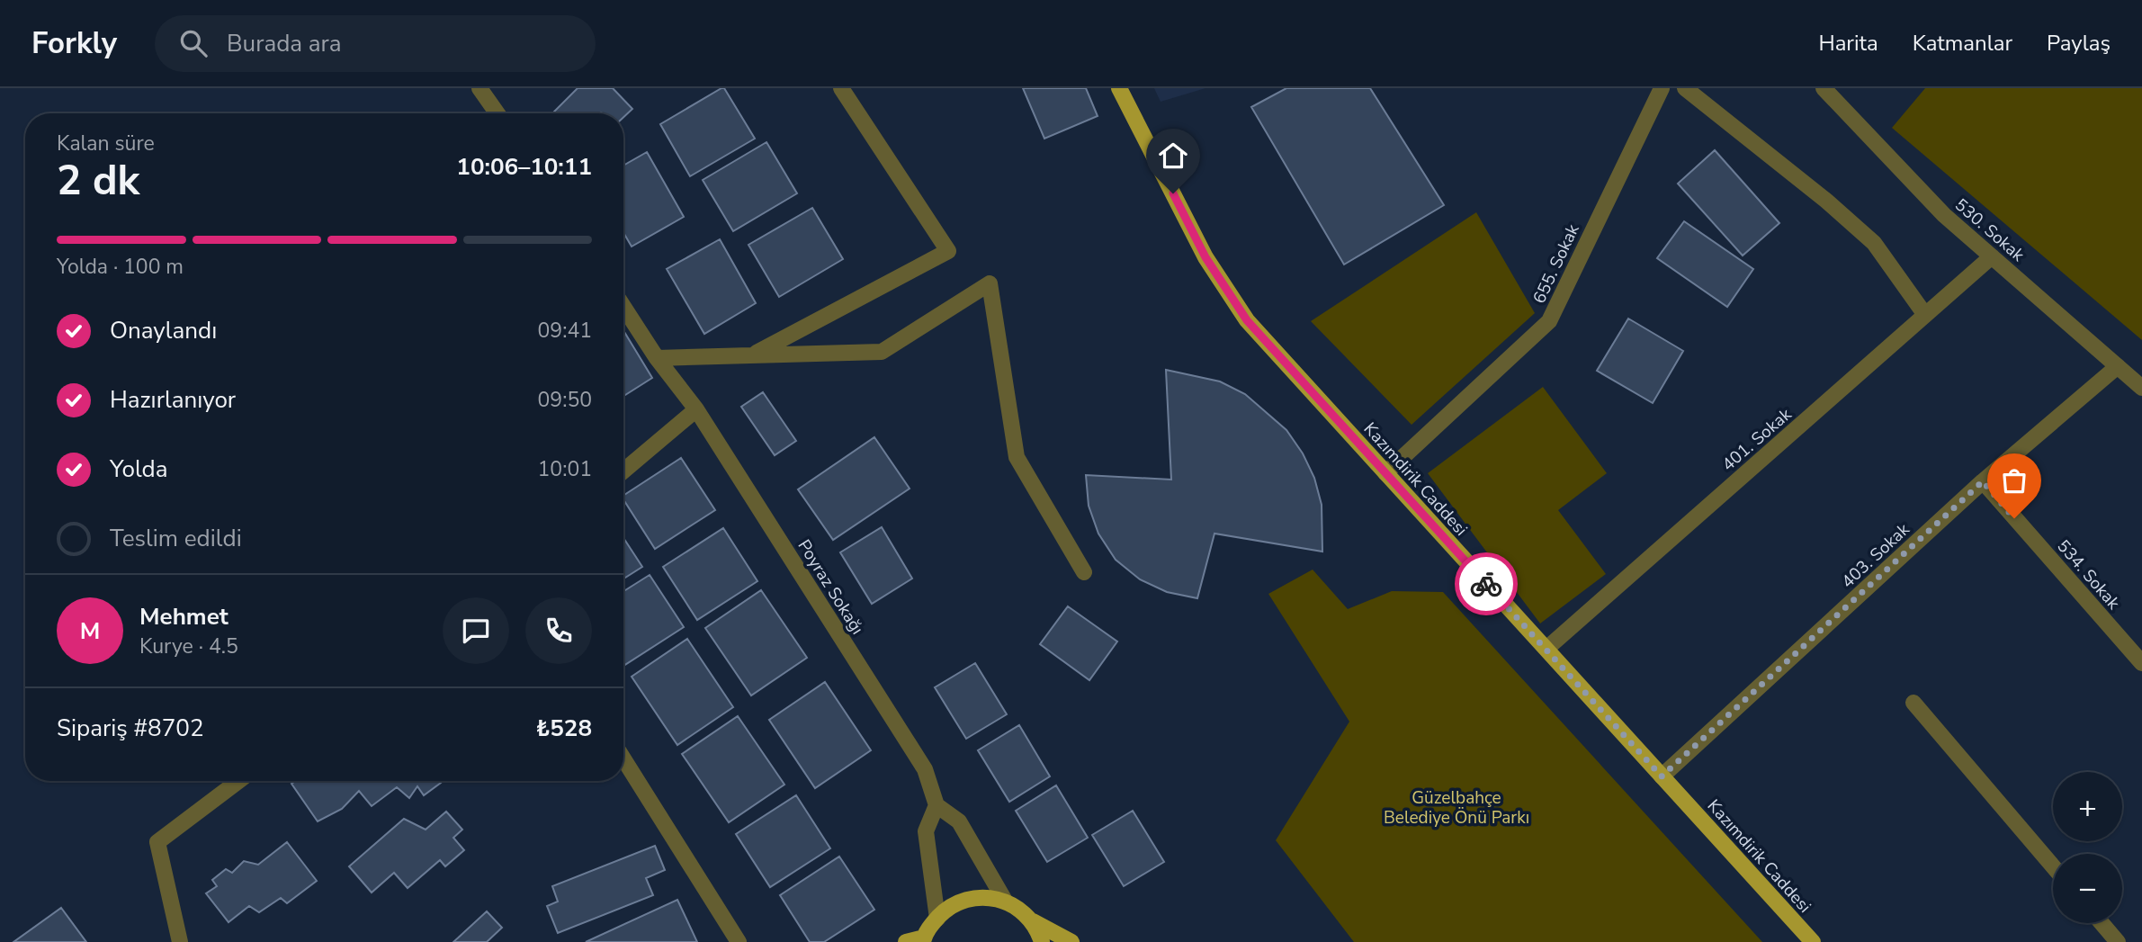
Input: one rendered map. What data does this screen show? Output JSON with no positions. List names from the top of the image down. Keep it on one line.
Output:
{"streets":{"main road":["Kazımdirik Caddesi"],"street":["530. Sokak","655. Sokak","401. Sokak","403. Sokak","534. Sokak","Poyraz Sokağı"]},"crossings":[["530. Sokak","401. Sokak"],["530. Sokak","403. Sokak"],["655. Sokak","Kazımdirik Caddesi"],["401. Sokak","Kazımdirik Caddesi"],["Kazımdirik Caddesi","403. Sokak"],["403. Sokak","534. Sokak"]],"parks":["Güzelbahçe Belediye Önü Parkı"],"page":{"header":"Forkly","search":"Burada ara","nav":["Harita","Katmanlar","Paylaş"],"heading":["2 dk","Kalan süre","10:06–10:11"],"panel":["Mehmet","Kurye · 4.5","Sipariş #8702","₺528"],"bar":"Yolda · 100 m","list":[["Onaylandı","09:41"],["Hazırlanıyor","09:50"],["Yolda","10:01"],"Teslim edildi"],"round":"M","map_buttons":["+","−"]}}
